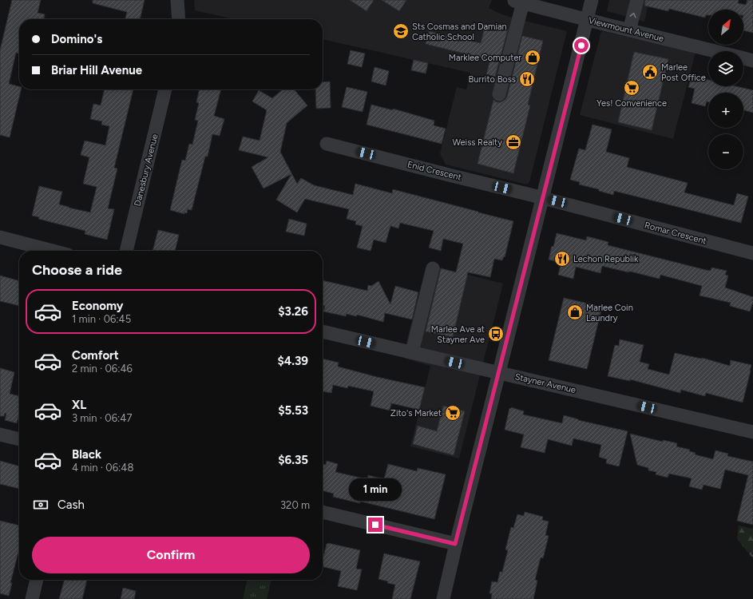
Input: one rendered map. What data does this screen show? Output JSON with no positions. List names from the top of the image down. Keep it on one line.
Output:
{"streets":{"street":["Viewmount Avenue","Danesbury Avenue","Enid Crescent","Romar Crescent","Stayner Avenue"]},"crossings":[["Enid Crescent","Romar Crescent"]],"places":{"school or university":["Sts Cosmas and Damian Catholic School"],"shop":["Marklee Computer","Marlee Coin Laundry"],"public building":["Marlee Post Office"],"restaurant":["Burrito Boss","Lechon Republik"],"supermarket":["Yes! Convenience","Zito's Market"],"office":["Weiss Realty"],"bus stop":["Marlee Ave at Stayner Ave"]},"north":"top right","page":{"map_buttons":["+","−"],"banner":["Domino's","Briar Hill Avenue"],"heading":"Choose a ride","list":[{"name":"Economy","note":"1 min · 06:45","value":"$3.26"},{"name":"Comfort","note":"2 min · 06:46","value":"$4.39"},{"name":"XL","note":"3 min · 06:47","value":"$5.53"},{"name":"Black","note":"4 min · 06:48","value":"$6.35"}],"bubble":"1 min","pay":["Cash","320 m"],"buttons":"Confirm"}}
